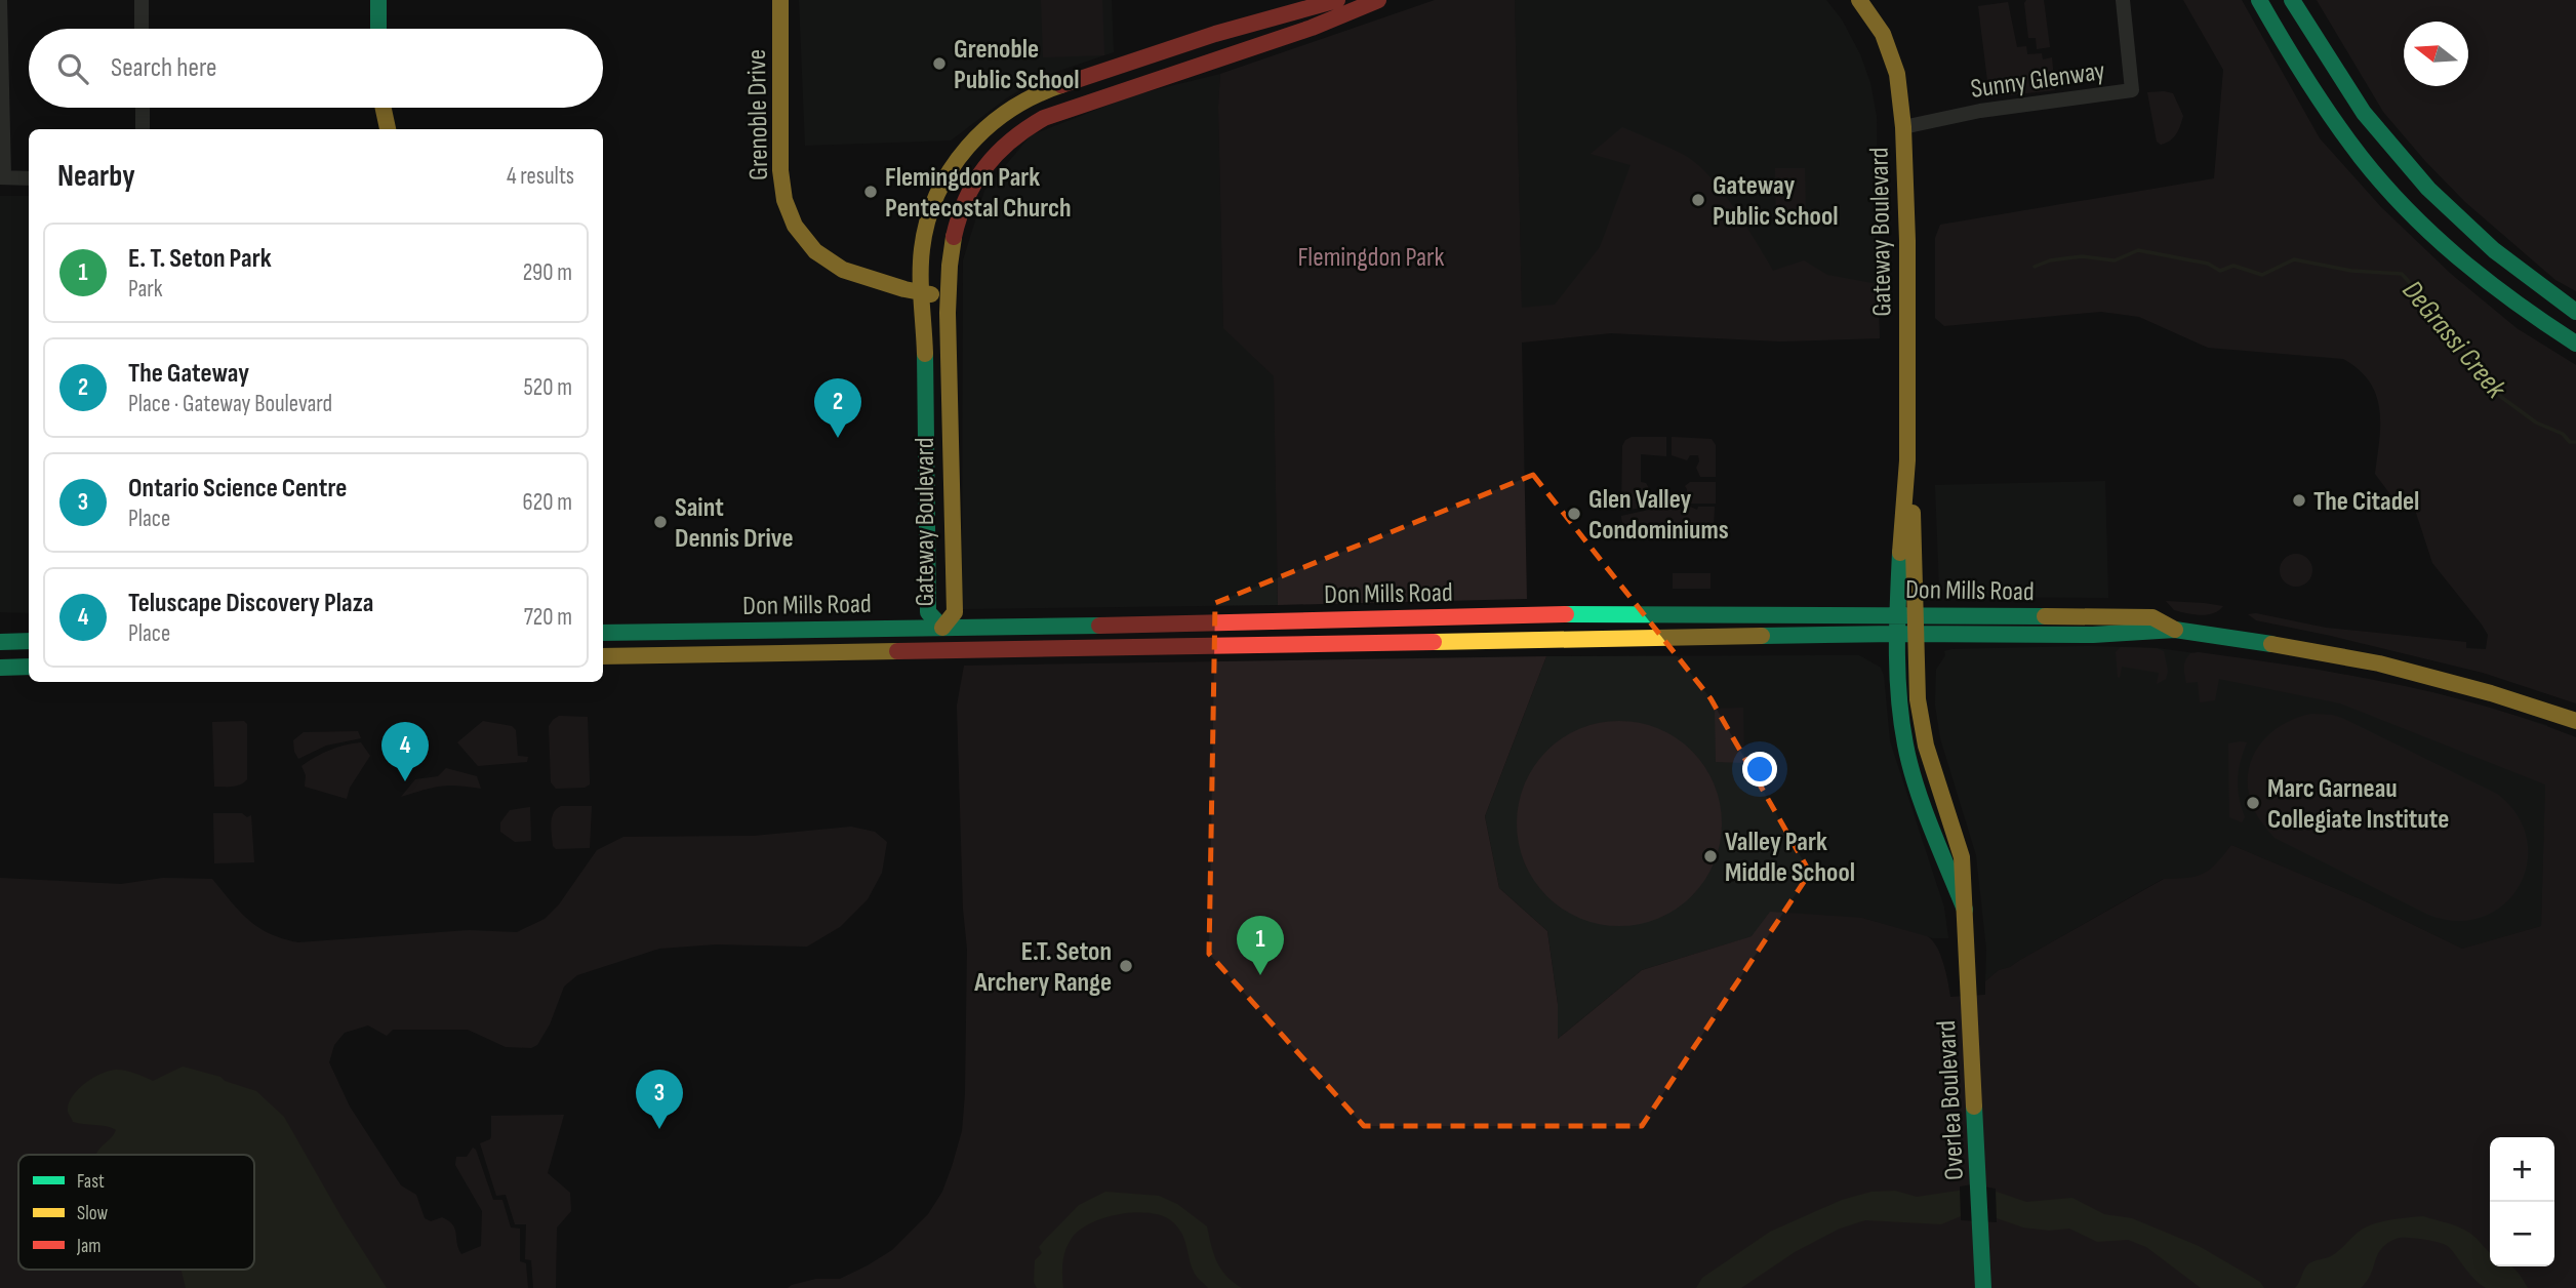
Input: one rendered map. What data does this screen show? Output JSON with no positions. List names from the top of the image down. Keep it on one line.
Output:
{"streets":{"main road":["Grenoble Drive","Gateway Boulevard","Don Mills Road","Overlea Boulevard"],"street":["Sunny Glenway"]},"crossings":[["Sunny Glenway","Gateway Boulevard"],["Grenoble Drive","Gateway Boulevard"],["Gateway Boulevard","Don Mills Road"],["Gateway Boulevard","Overlea Boulevard"],["Don Mills Road","Overlea Boulevard"]],"water":["DeGrassi Creek"],"parks":["Flemingdon Park"],"places":["Grenoble Public School","Flemingdon Park Pentecostal Church","Gateway Public School","The Citadel","Glen Valley Condominiums","Saint Dennis Drive","Marc Garneau Collegiate Institute","Valley Park Middle School","E.T. Seton Archery Range"],"legend":["Fast","Slow","Jam"],"north":"left","page":{"search":"Search here","heading":["Nearby","4 results"],"list":[{"mark":"1","name":"E. T. Seton Park","note":"Park","value":"290 m"},{"mark":"2","name":"The Gateway","note":"Place · Gateway Boulevard","value":"520 m"},{"mark":"3","name":"Ontario Science Centre","note":"Place","value":"620 m"},{"mark":"4","name":"Teluscape Discovery Plaza","note":"Place","value":"720 m"}],"pins":["2","4","1","3"],"map_buttons":["+","−"]}}
